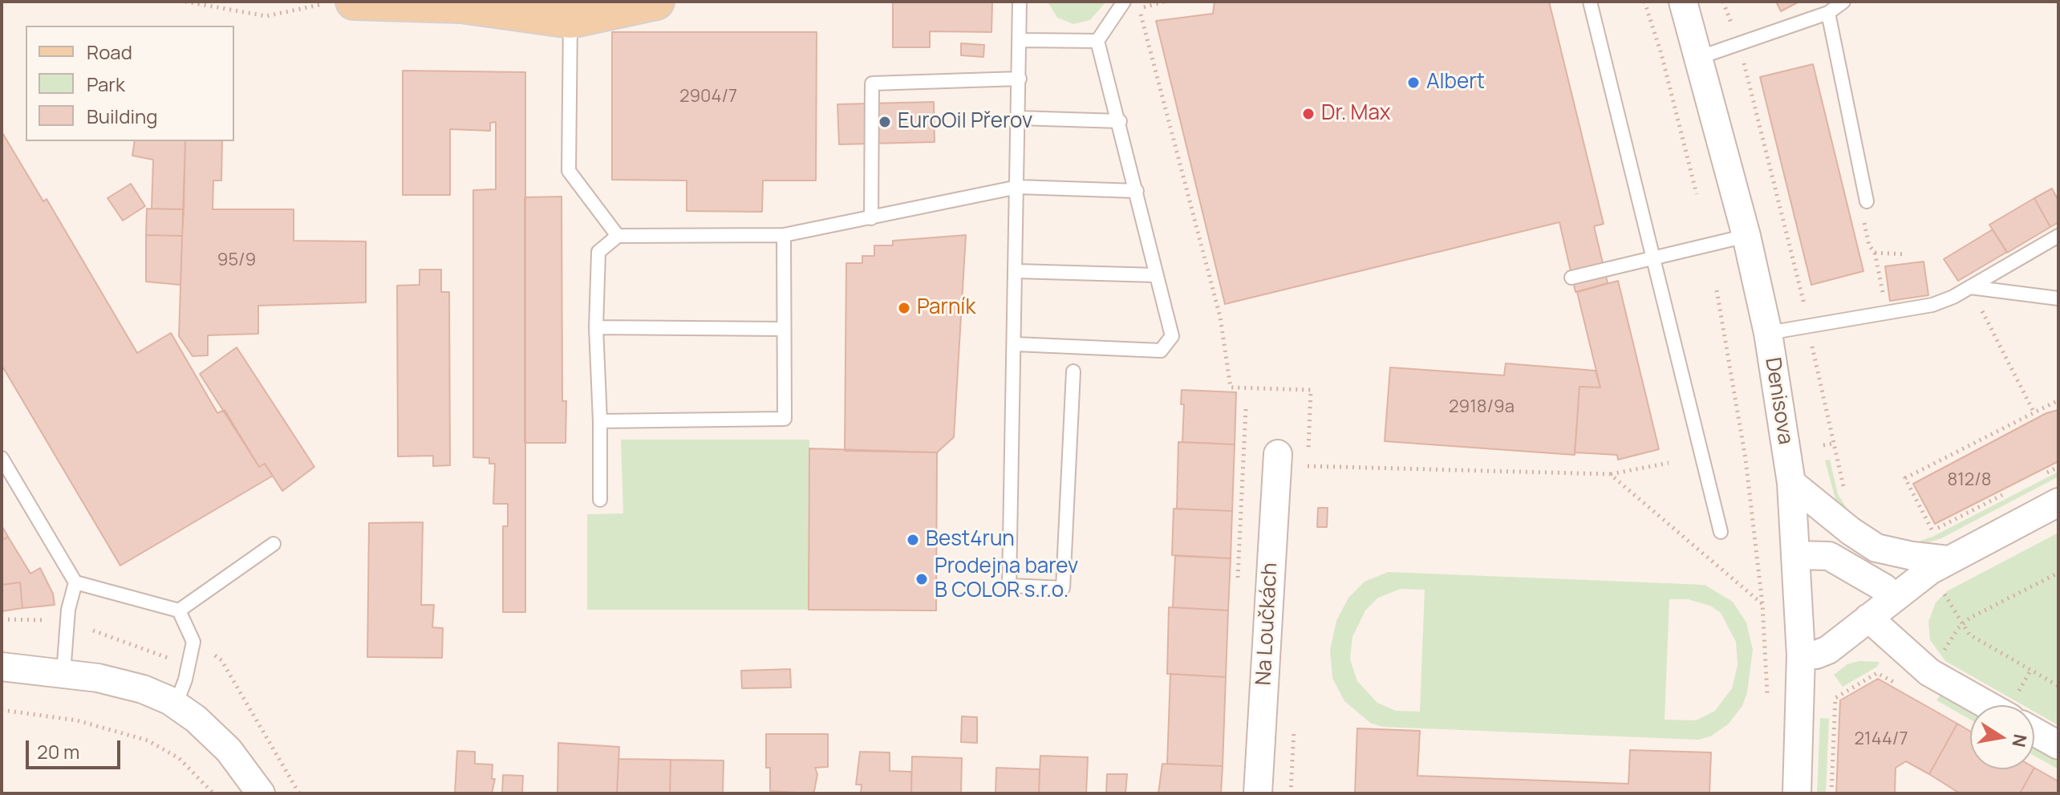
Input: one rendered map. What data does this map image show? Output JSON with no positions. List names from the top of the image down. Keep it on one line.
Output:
{"streets":{"street":["Denisova","Na Loučkách"]},"places":["Albert","Dr. Max","EuroOil Přerov","Parník","Best4run","Prodejna barev B COLOR s.r.o."],"house_numbers":["2904/7","95/9","2918/9a","812/8","2144/7"],"legend":["Road","Park","Building"],"scale_bar":"20 m","north":"right"}
